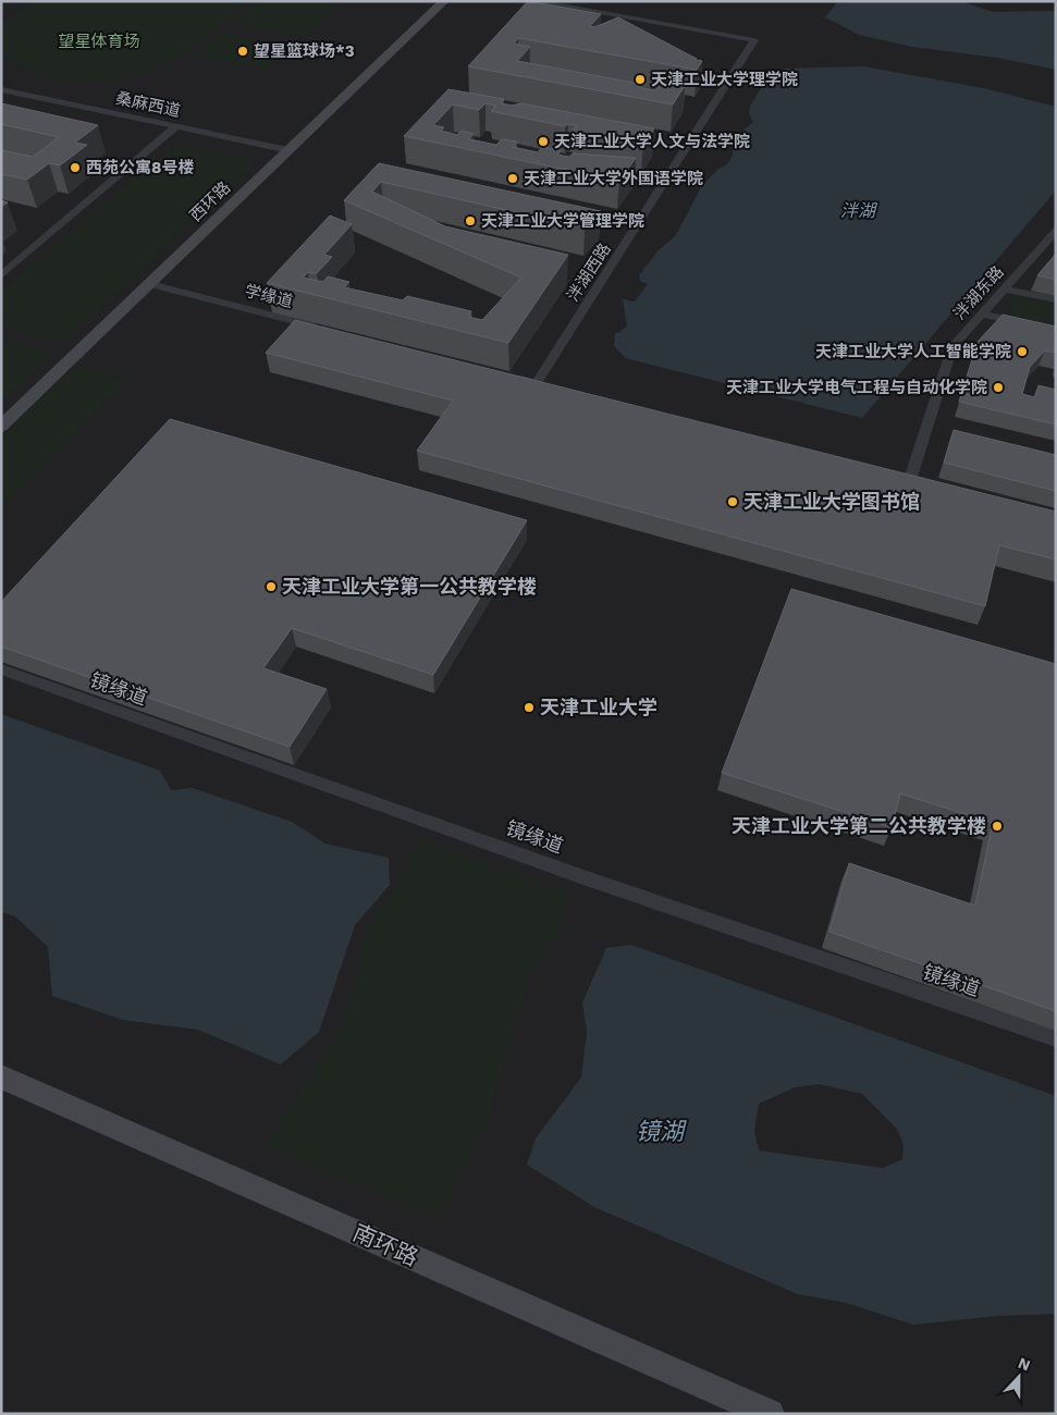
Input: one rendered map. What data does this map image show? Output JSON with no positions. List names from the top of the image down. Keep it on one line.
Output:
{"streets":{"street":["桑麻西道","西环路","泮湖西路","泮湖东路","学缘道","镜缘道","南环路"]},"crossings":[["桑麻西道","西环路"],["西环路","学缘道"]],"water":["泮湖","镜湖"],"parks":["望星体育场"],"places":["望星篮球场*3","天津工业大学理学院","天津工业大学人文与法学院","西苑公寓8号楼","天津工业大学外国语学院","天津工业大学管理学院","天津工业大学人工智能学院","天津工业大学电气工程与自动化学院","天津工业大学图书馆","天津工业大学第一公共教学楼","天津工业大学","天津工业大学第二公共教学楼"],"north":"top"}
